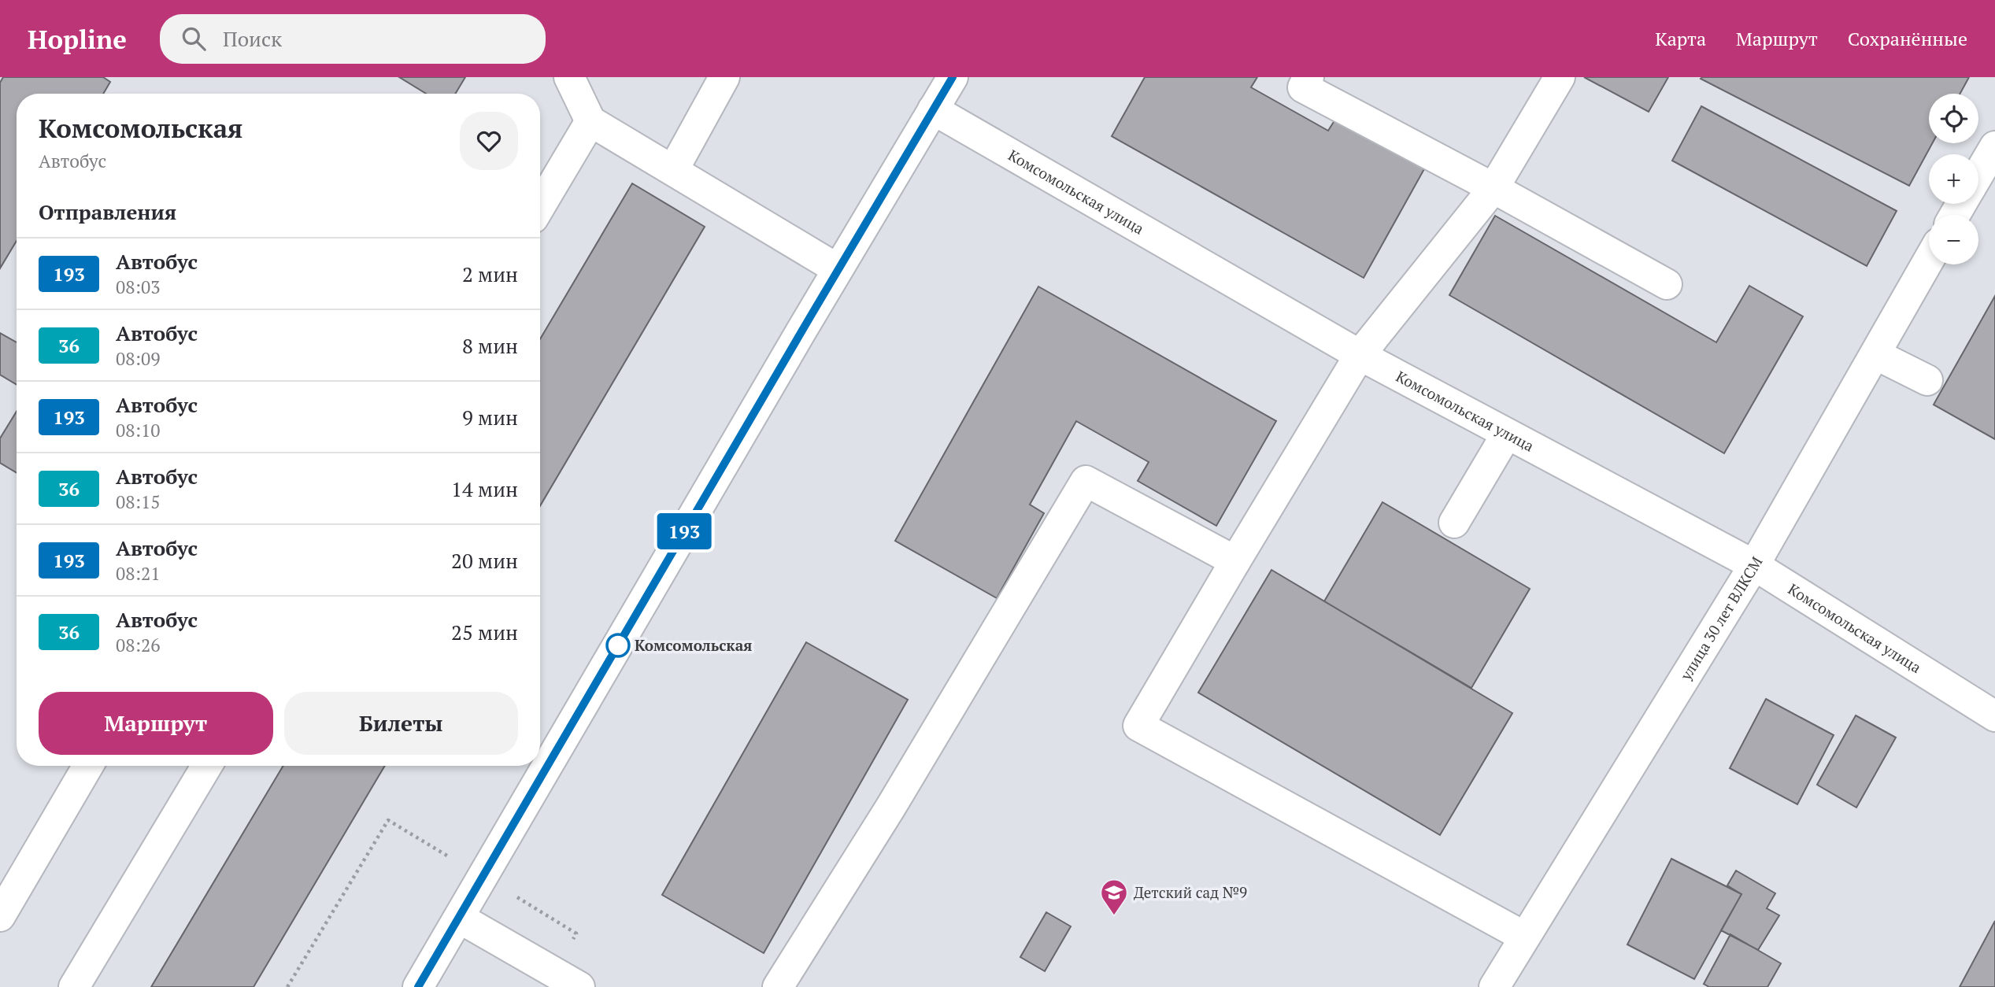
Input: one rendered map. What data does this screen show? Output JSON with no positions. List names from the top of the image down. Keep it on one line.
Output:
{"streets":{"street":["Комсомольская улица","улица 30 лет ВЛКСМ"]},"crossings":[["Комсомольская улица","улица 30 лет ВЛКСМ"]],"places":{"other":["Комсомольская"],"school or university":["Детский сад №9"]},"lines":["bus line 193"],"page":{"header":"Hopline","search":"Поиск","nav":["Карта","Маршрут","Сохранённые"],"on_map":"193","map_buttons":["+","−"],"heading":[["Комсомольская","Автобус"],"Отправления"],"list":[{"mark":"193","name":"Автобус","note":"08:03","value":"2 мин"},{"mark":"36","name":"Автобус","note":"08:09","value":"8 мин"},{"mark":"193","name":"Автобус","note":"08:10","value":"9 мин"},{"mark":"36","name":"Автобус","note":"08:15","value":"14 мин"},{"mark":"193","name":"Автобус","note":"08:21","value":"20 мин"},{"mark":"36","name":"Автобус","note":"08:26","value":"25 мин"}],"buttons":["Маршрут","Билеты"]}}
